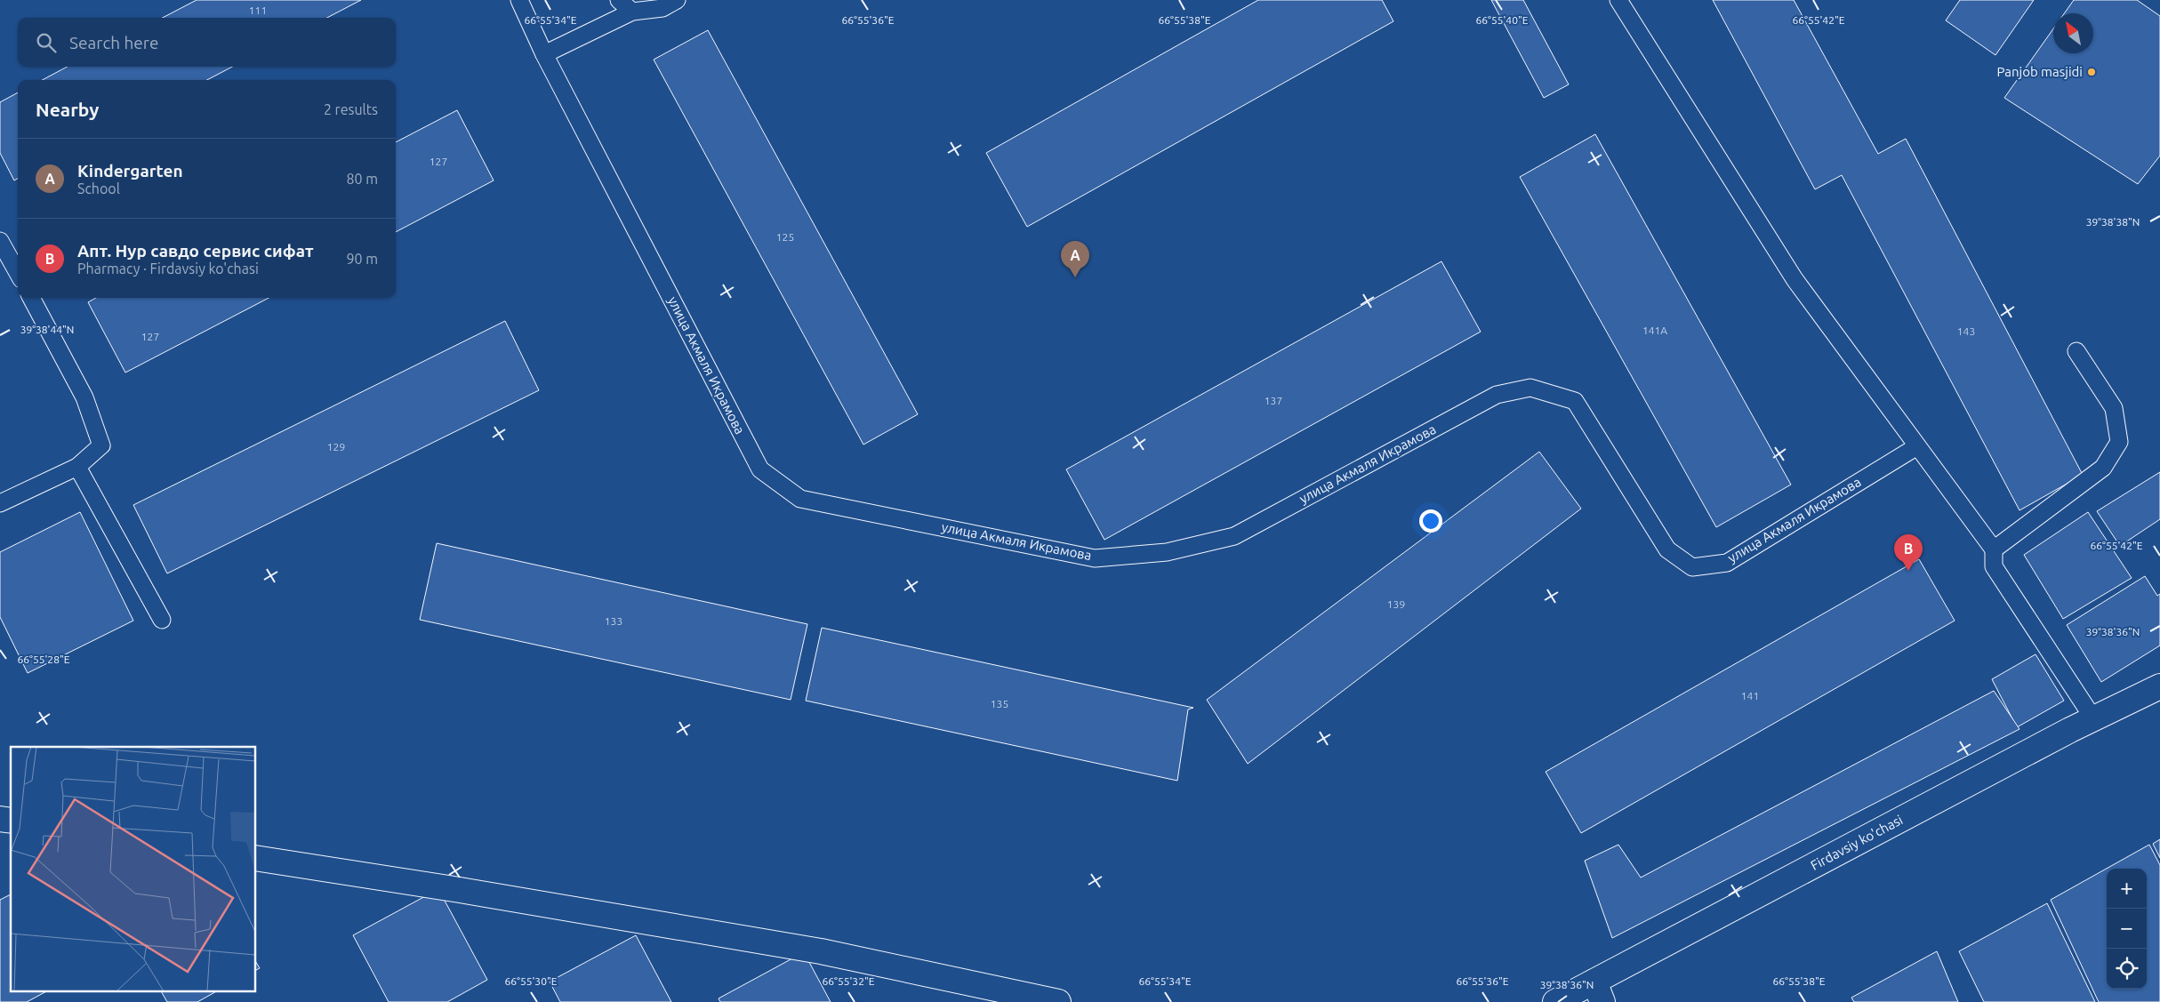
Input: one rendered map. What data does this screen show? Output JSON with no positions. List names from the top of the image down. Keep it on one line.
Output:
{"streets":{"street":["Firdavsiy ko'chasi"],"lane":["улица Акмаля Икрамова"]},"places":["Panjob masjidi"],"house_numbers":["111","127","125","141А","143","127","137","129","139","133","141","135"],"north":"top left","page":{"search":"Search here","heading":["Nearby","2 results"],"list":[{"mark":"A","name":"Kindergarten","note":"School","value":"80 m"},{"mark":"B","name":"Апт. Нур савдо сервис сифат","note":"Pharmacy · Firdavsiy ko'chasi","value":"90 m"}],"pins":["A","B"],"map_buttons":["+","−"]},"coordinates":["66°55'38\"E","66°55'42\"E","66°55'34\"E","66°55'36\"E","66°55'40\"E","39°38'38\"N","39°38'44\"N","39°38'36\"N","66°55'28\"E","66°55'30\"E","66°55'32\"E"]}
